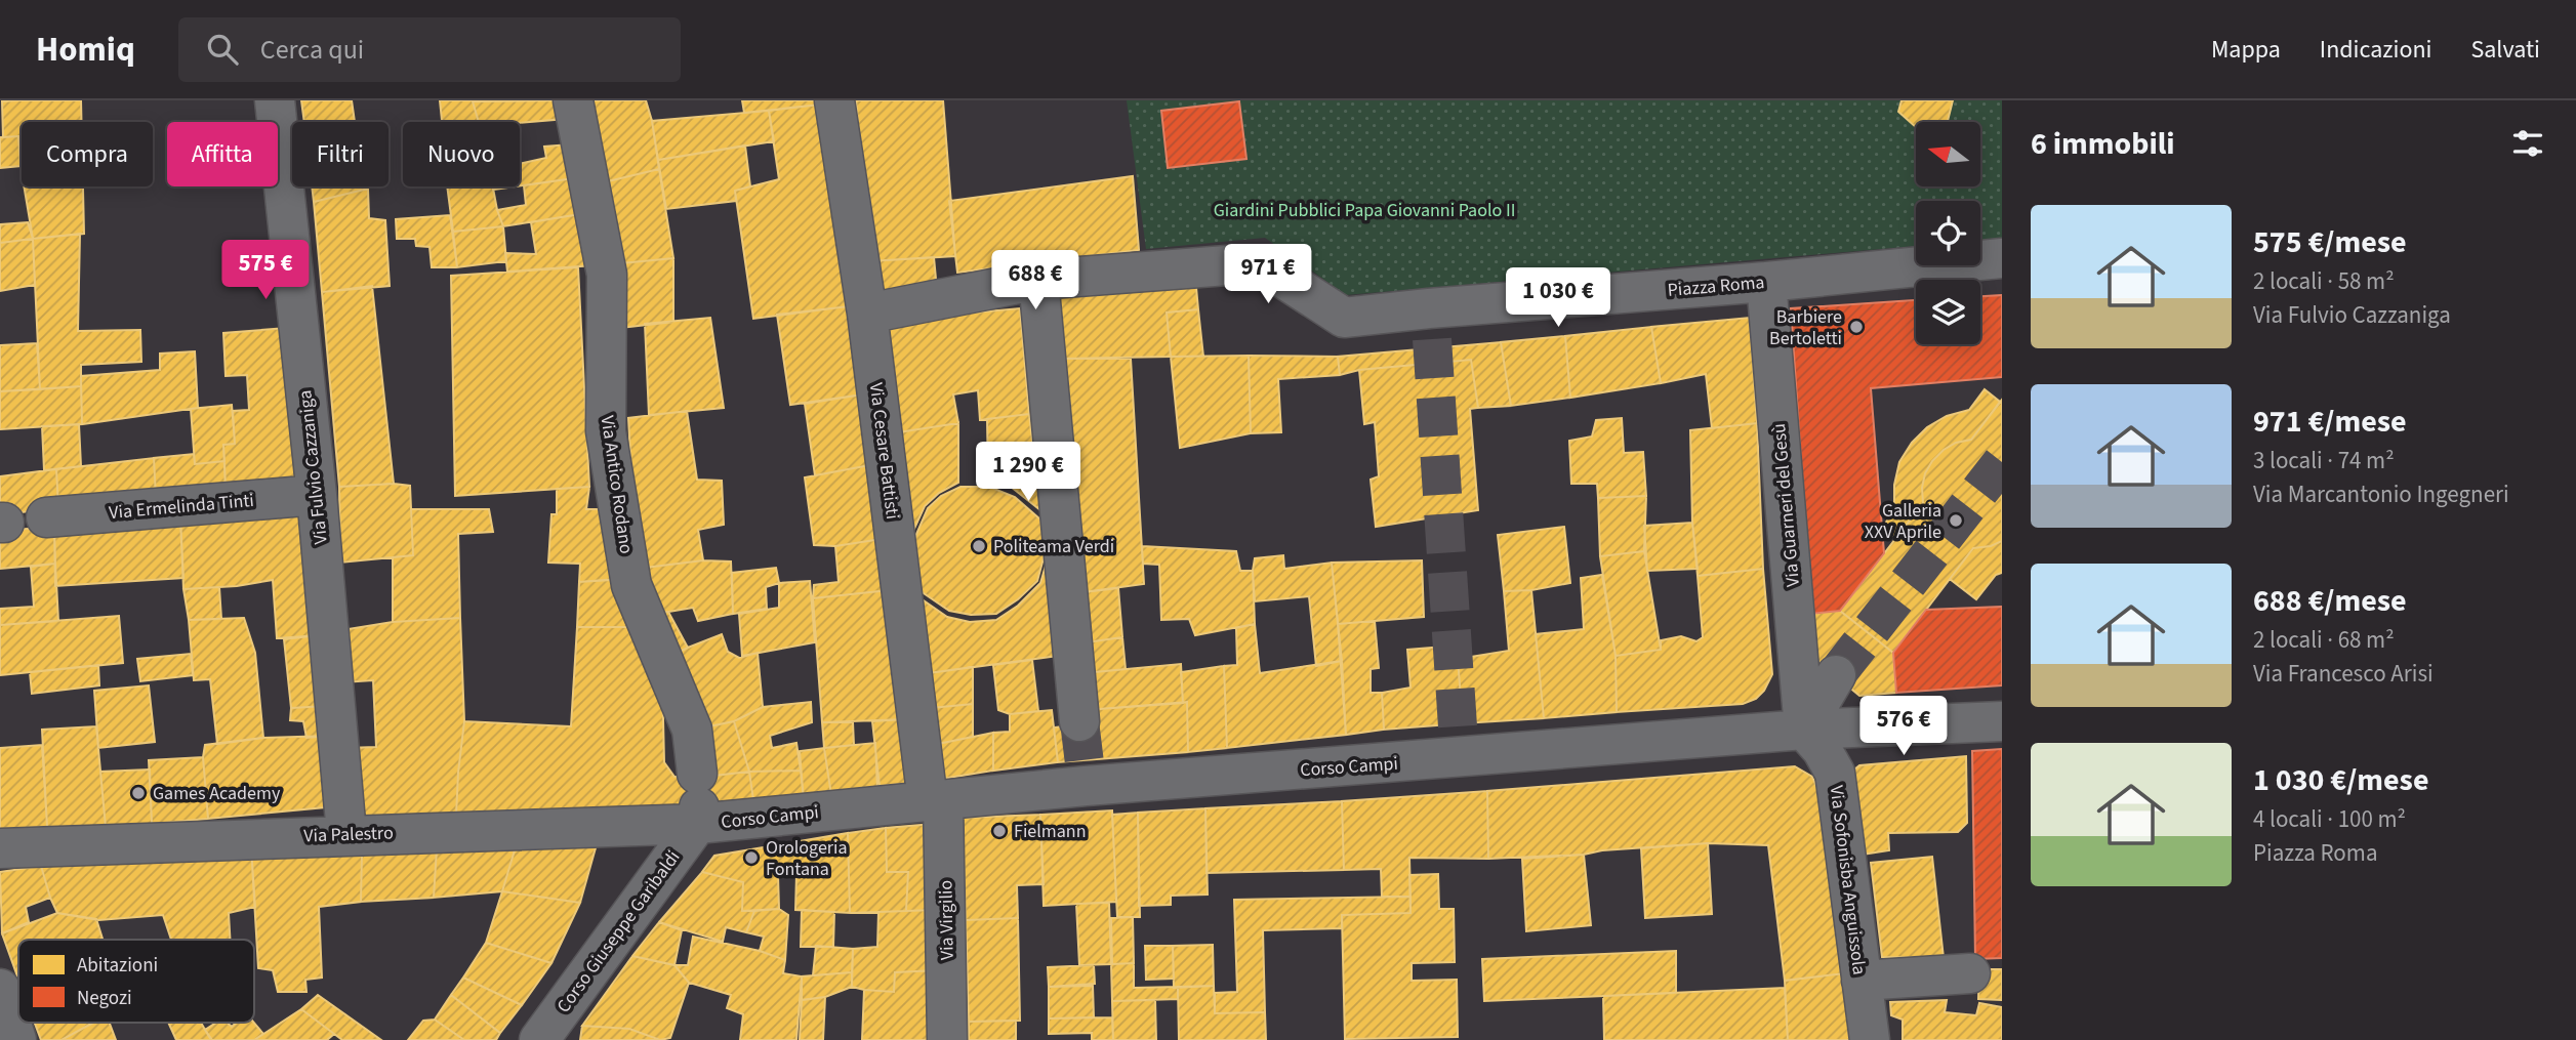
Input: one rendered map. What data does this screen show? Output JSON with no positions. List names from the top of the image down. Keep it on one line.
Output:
{"streets":{"street":["Piazza Roma","Via Cesare Battisti","Via Fulvio Cazzaniga","Via Antico Rodano","Via Guarneri del Gesù","Via Ermelinda Tinti","Corso Campi","Via Palestro","Via Sofonisba Anguissola","Via Virgilio","Corso Giuseppe Garibaldi"]},"crossings":[["Piazza Roma","Via Guarneri del Gesù"],["Via Cesare Battisti","Corso Campi"],["Via Cesare Battisti","Via Virgilio"],["Via Fulvio Cazzaniga","Via Ermelinda Tinti"],["Via Fulvio Cazzaniga","Via Palestro"],["Via Antico Rodano","Corso Campi"],["Via Antico Rodano","Via Palestro"],["Via Antico Rodano","Corso Giuseppe Garibaldi"],["Via Guarneri del Gesù","Corso Campi"],["Via Guarneri del Gesù","Via Sofonisba Anguissola"],["Corso Campi","Via Palestro"],["Corso Campi","Via Sofonisba Anguissola"],["Corso Campi","Via Virgilio"],["Corso Campi","Corso Giuseppe Garibaldi"],["Via Palestro","Corso Giuseppe Garibaldi"]],"parks":["Giardini Pubblici Papa Giovanni Paolo II"],"places":["Barbiere Bertoletti","Galleria XXV Aprile","Politeama Verdi","Games Academy","Fielmann","Orologeria Fontana"],"legend":["Abitazioni","Negozi"],"north":"left","page":{"header":"Homiq","search":"Cerca qui","nav":["Mappa","Indicazioni","Salvati"],"heading":"6 immobili","chip":["Compra","Affitta","Filtri","Nuovo"],"list":[{"name":"575 €/mese","note":"2 locali · 58 m² · Via Fulvio Cazzaniga"},{"name":"971 €/mese","note":"3 locali · 74 m² · Via Marcantonio Ingegneri"},{"name":"688 €/mese","note":"2 locali · 68 m² · Via Francesco Arisi"},{"name":"1 030 €/mese","note":"4 locali · 100 m² · Piazza Roma"}],"price":["575 €","971 €","688 €","1 030 €","1 290 €","576 €"]}}
